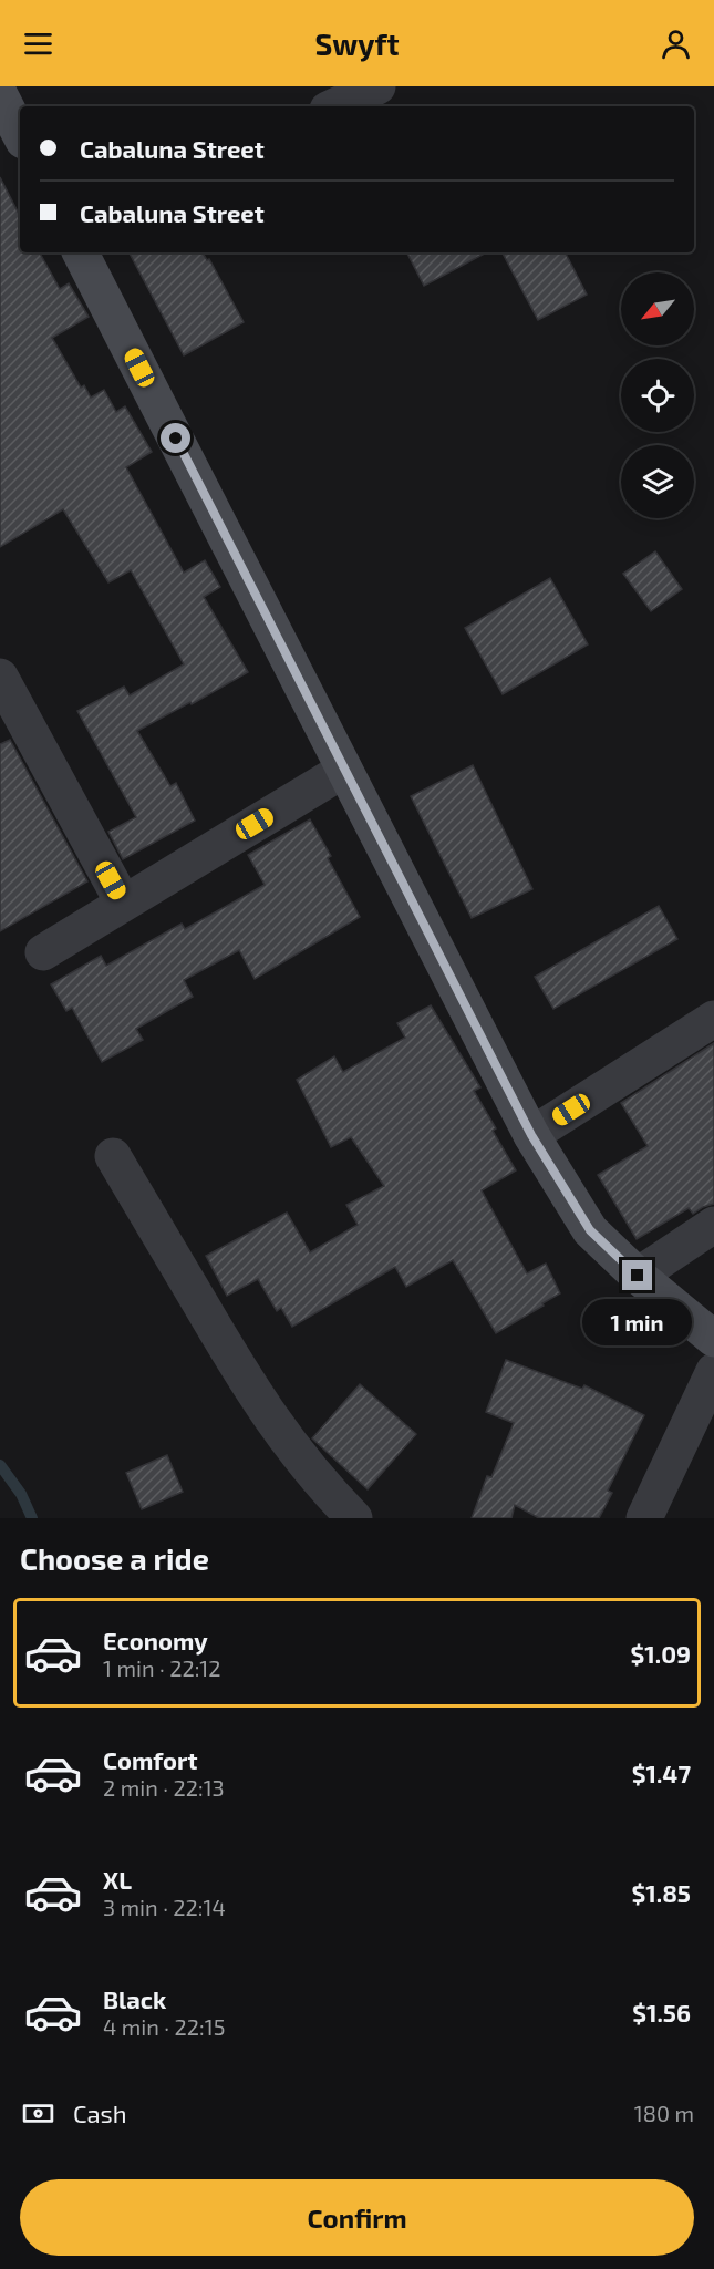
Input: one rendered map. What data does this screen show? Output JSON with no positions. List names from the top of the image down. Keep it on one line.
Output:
{"north":"bottom left","page":{"header":"Swyft","banner":["Cabaluna Street","Cabaluna Street"],"bubble":"1 min","heading":"Choose a ride","list":[{"name":"Economy","note":"1 min · 22:12","value":"$1.09"},{"name":"Comfort","note":"2 min · 22:13","value":"$1.47"},{"name":"XL","note":"3 min · 22:14","value":"$1.85"},{"name":"Black","note":"4 min · 22:15","value":"$1.56"}],"pay":["Cash","180 m"],"buttons":"Confirm"}}
